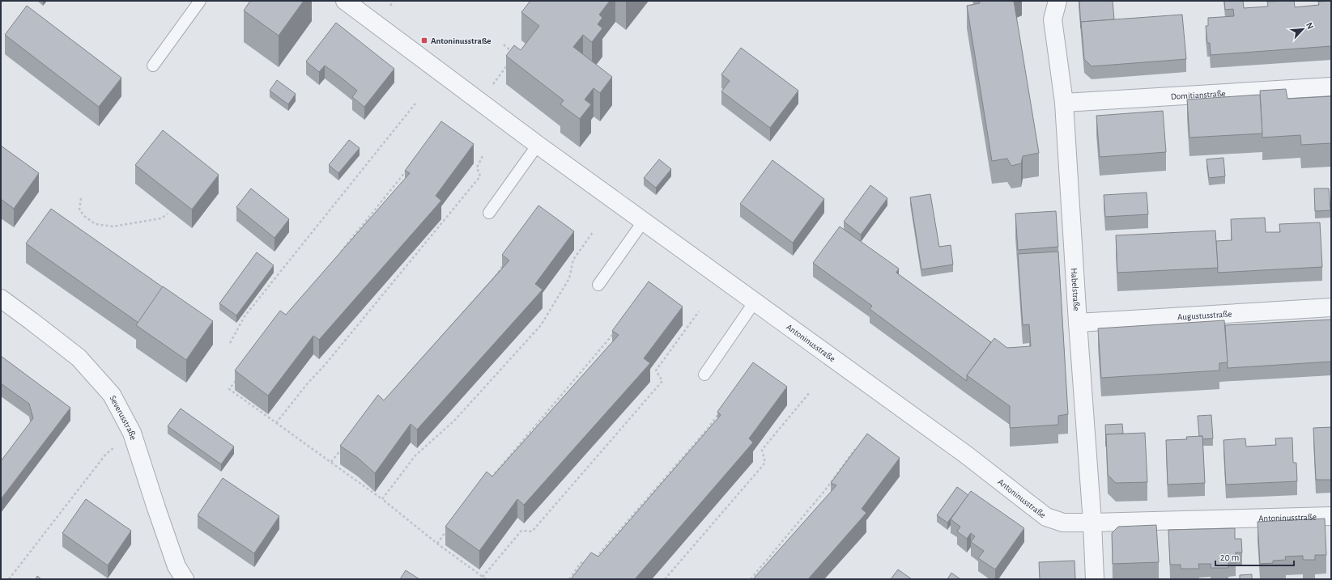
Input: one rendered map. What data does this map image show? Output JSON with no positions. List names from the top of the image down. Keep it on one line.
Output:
{"streets":{"street":["Domitianstraße","Habelstraße","Augustusstraße","Antoninusstraße","Severusstraße"]},"crossings":[["Domitianstraße","Habelstraße"],["Habelstraße","Augustusstraße"],["Habelstraße","Antoninusstraße"]],"places":{"transit":["Antoninusstraße"]},"scale_bar":"20 m","north":"top right"}
